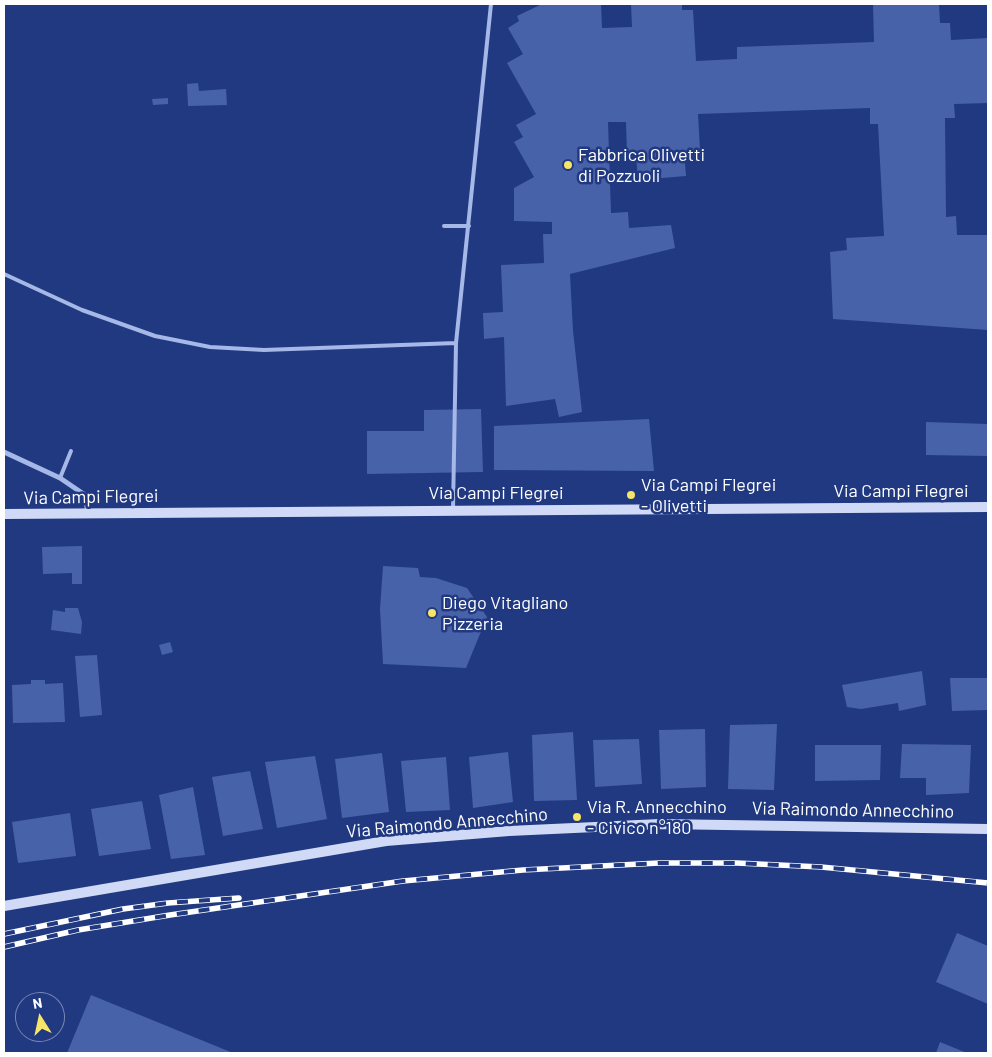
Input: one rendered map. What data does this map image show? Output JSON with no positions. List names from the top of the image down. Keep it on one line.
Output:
{"streets":{"main road":["Via Campi Flegrei","Via Raimondo Annecchino"]},"places":["Fabbrica Olivetti di Pozzuoli","Via Campi Flegrei - Olivetti","Diego Vitagliano Pizzeria","Via R. Annecchino - Civico n°180"],"north":"top"}
